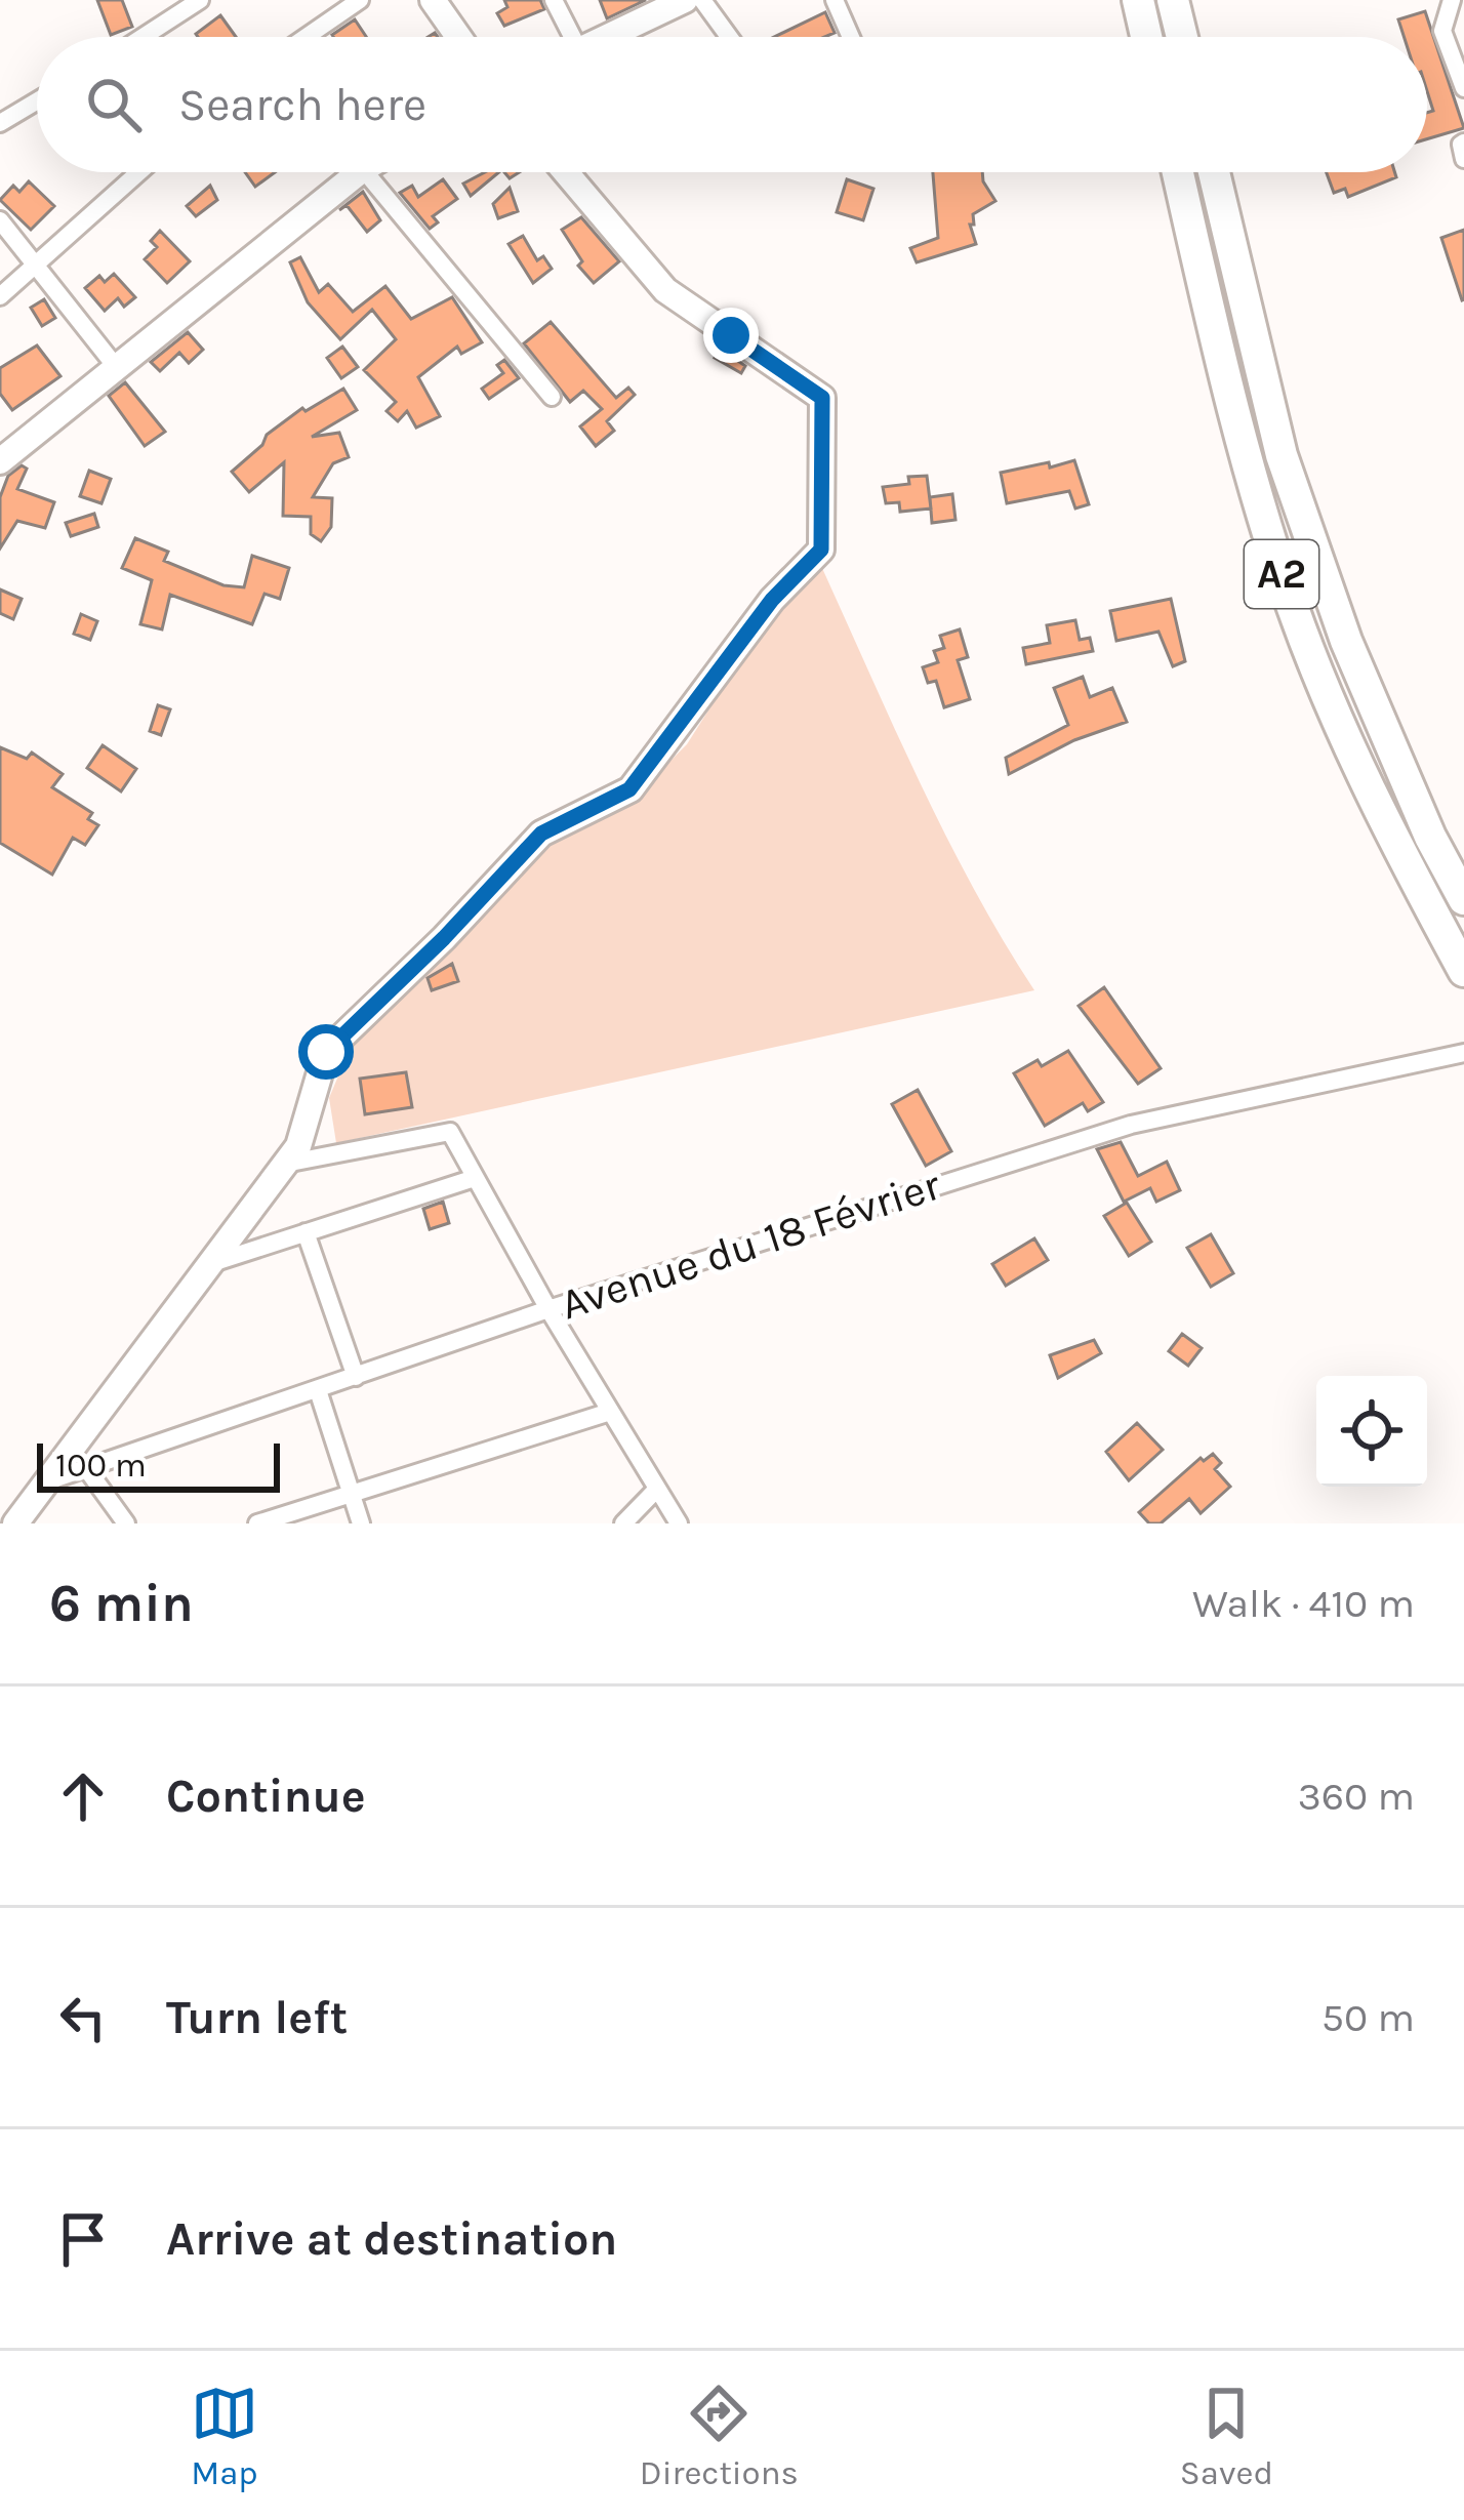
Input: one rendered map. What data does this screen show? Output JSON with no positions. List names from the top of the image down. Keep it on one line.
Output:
{"streets":{"highway":["A2"],"street":["Avenue du 18 Février"]},"scale_bar":"100 m","page":{"search":"Search here","scale":"100 m","heading":["6 min","Walk · 410 m"],"list":[["Continue","360 m"],["Turn left","50 m"],"Arrive at destination"],"nav":["Map","Directions","Saved"]}}
